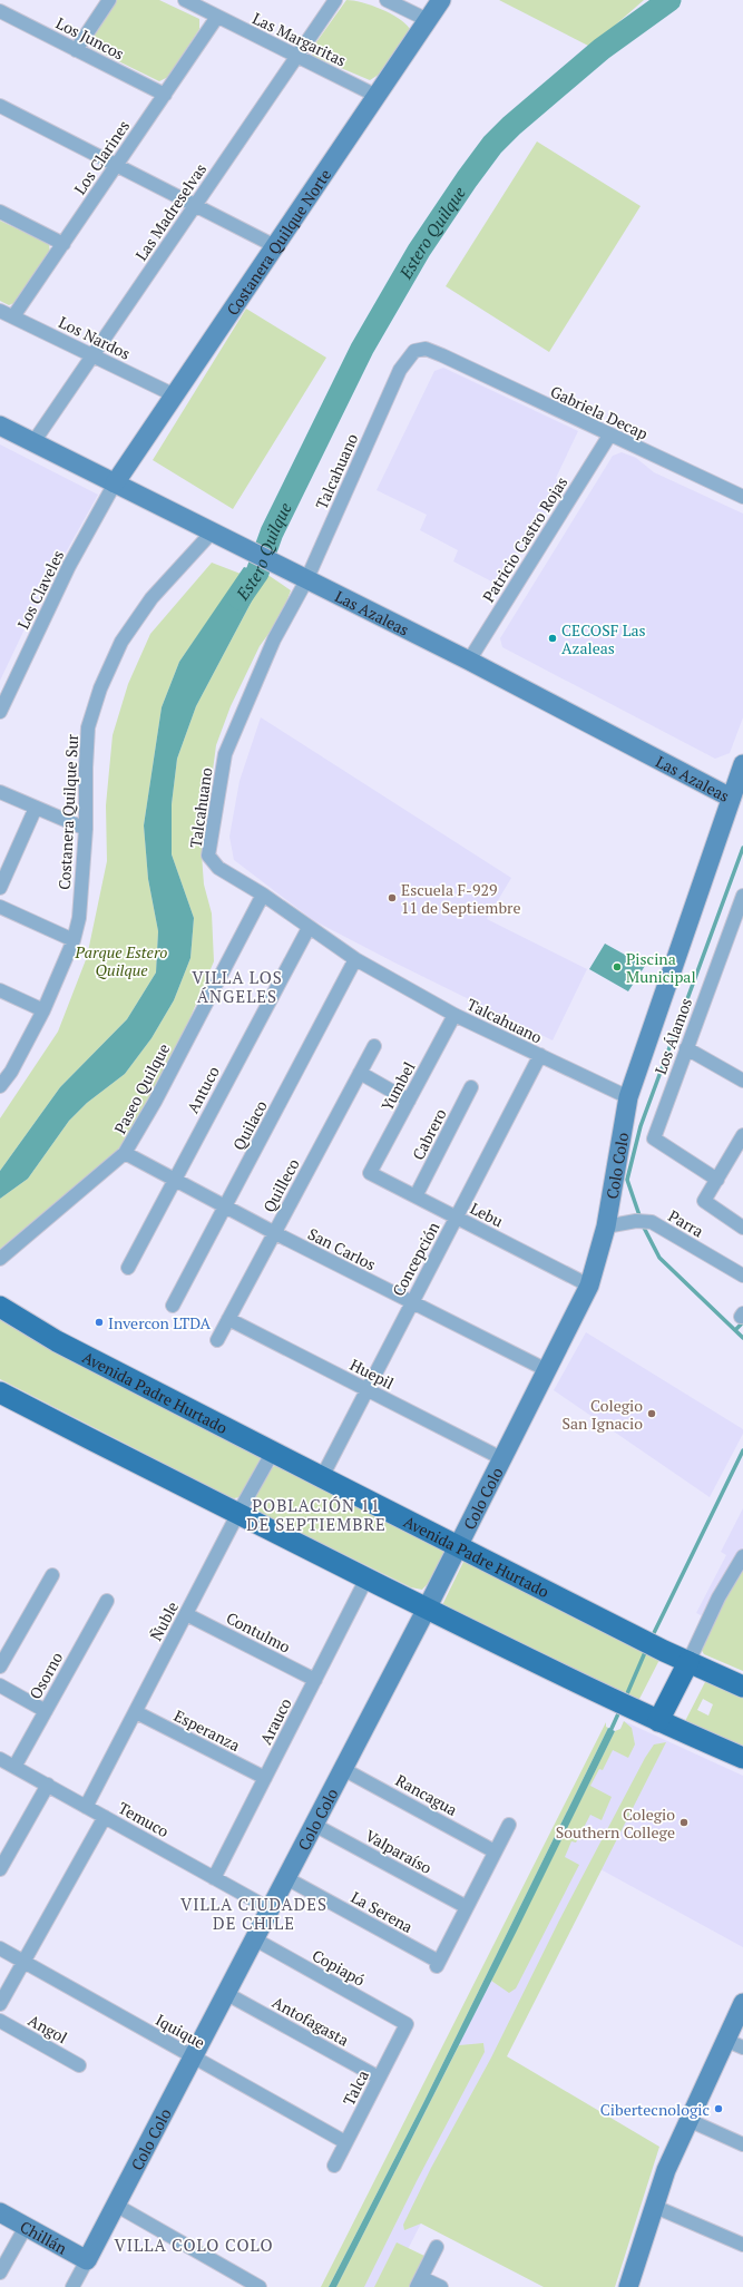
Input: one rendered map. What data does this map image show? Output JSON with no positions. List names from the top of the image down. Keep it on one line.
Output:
{"streets":{"main road":["Avenida Padre Hurtado"],"street":["Los Juncos","Las Margaritas","Los Clarines","Las Madreselvas","Costanera Quilque Norte","Los Nardos","Gabriela Decap","Talcahuano","Patricio Castro Rojas","Los Claveles","Las Azaleas","Costanera Quilque Sur","Los Álamos","Yumbel","Paseo Quilque","Antuco","Quilaco","Cabrero","Colo Colo","Quilleco","Lebu","Parra","San Carlos","Concepción","Huepil","Ñuble","Contulmo","Osorno","Arauco","Esperanza","Rancagua","Temuco","Valparaíso","La Serena","Copiapó","Antofagasta","Angol","Iquique","Talca","Chillán"]},"crossings":[["Los Juncos","Los Clarines"],["Las Margaritas","Los Clarines"],["Las Margaritas","Las Madreselvas"],["Las Margaritas","Costanera Quilque Norte"],["Los Clarines","Los Nardos"],["Las Madreselvas","Los Nardos"],["Las Madreselvas","Las Azaleas"],["Costanera Quilque Norte","Los Nardos"],["Costanera Quilque Norte","Los Claveles"],["Costanera Quilque Norte","Las Azaleas"],["Gabriela Decap","Talcahuano"],["Gabriela Decap","Patricio Castro Rojas"],["Talcahuano","Las Azaleas"],["Talcahuano","Yumbel"],["Talcahuano","Paseo Quilque"],["Talcahuano","Antuco"],["Talcahuano","Quilaco"],["Talcahuano","Colo Colo"],["Talcahuano","Concepción"],["Patricio Castro Rojas","Las Azaleas"],["Los Claveles","Las Azaleas"],["Las Azaleas","Costanera Quilque Sur"],["Las Azaleas","Colo Colo"],["Yumbel","Lebu"],["Paseo Quilque","San Carlos"],["Antuco","San Carlos"],["Quilaco","San Carlos"],["Cabrero","Lebu"],["Colo Colo","Lebu"],["Colo Colo","Parra"],["Colo Colo","San Carlos"],["Colo Colo","Huepil"],["Colo Colo","Avenida Padre Hurtado"],["Colo Colo","Rancagua"],["Colo Colo","Temuco"],["Colo Colo","Valparaíso"],["Colo Colo","La Serena"],["Colo Colo","Copiapó"],["Colo Colo","Antofagasta"],["Colo Colo","Iquique"],["Colo Colo","Chillán"],["Quilleco","San Carlos"],["Quilleco","Huepil"],["Lebu","Concepción"],["San Carlos","Concepción"],["Concepción","Huepil"],["Concepción","Avenida Padre Hurtado"],["Avenida Padre Hurtado","Ñuble"],["Ñuble","Contulmo"],["Ñuble","Esperanza"],["Ñuble","Temuco"],["Contulmo","Arauco"],["Osorno","Temuco"],["Arauco","Esperanza"],["Arauco","Temuco"],["Valparaíso","La Serena"],["Copiapó","Talca"],["Antofagasta","Talca"],["Iquique","Talca"]],"districts":["VILLA LOS ÁNGELES","POBLACIÓN 11 DE SEPTIEMBRE","VILLA CIUDADES DE CHILE","VILLA COLO COLO"],"water":["Estero Quilque"],"parks":["Parque Estero Quilque"],"places":["CECOSF Las Azaleas","Escuela F-929 11 de Septiembre","Piscina Municipal","Invercon LTDA","Colegio San Ignacio","Colegio Southern College","Cibertecnologic"]}
